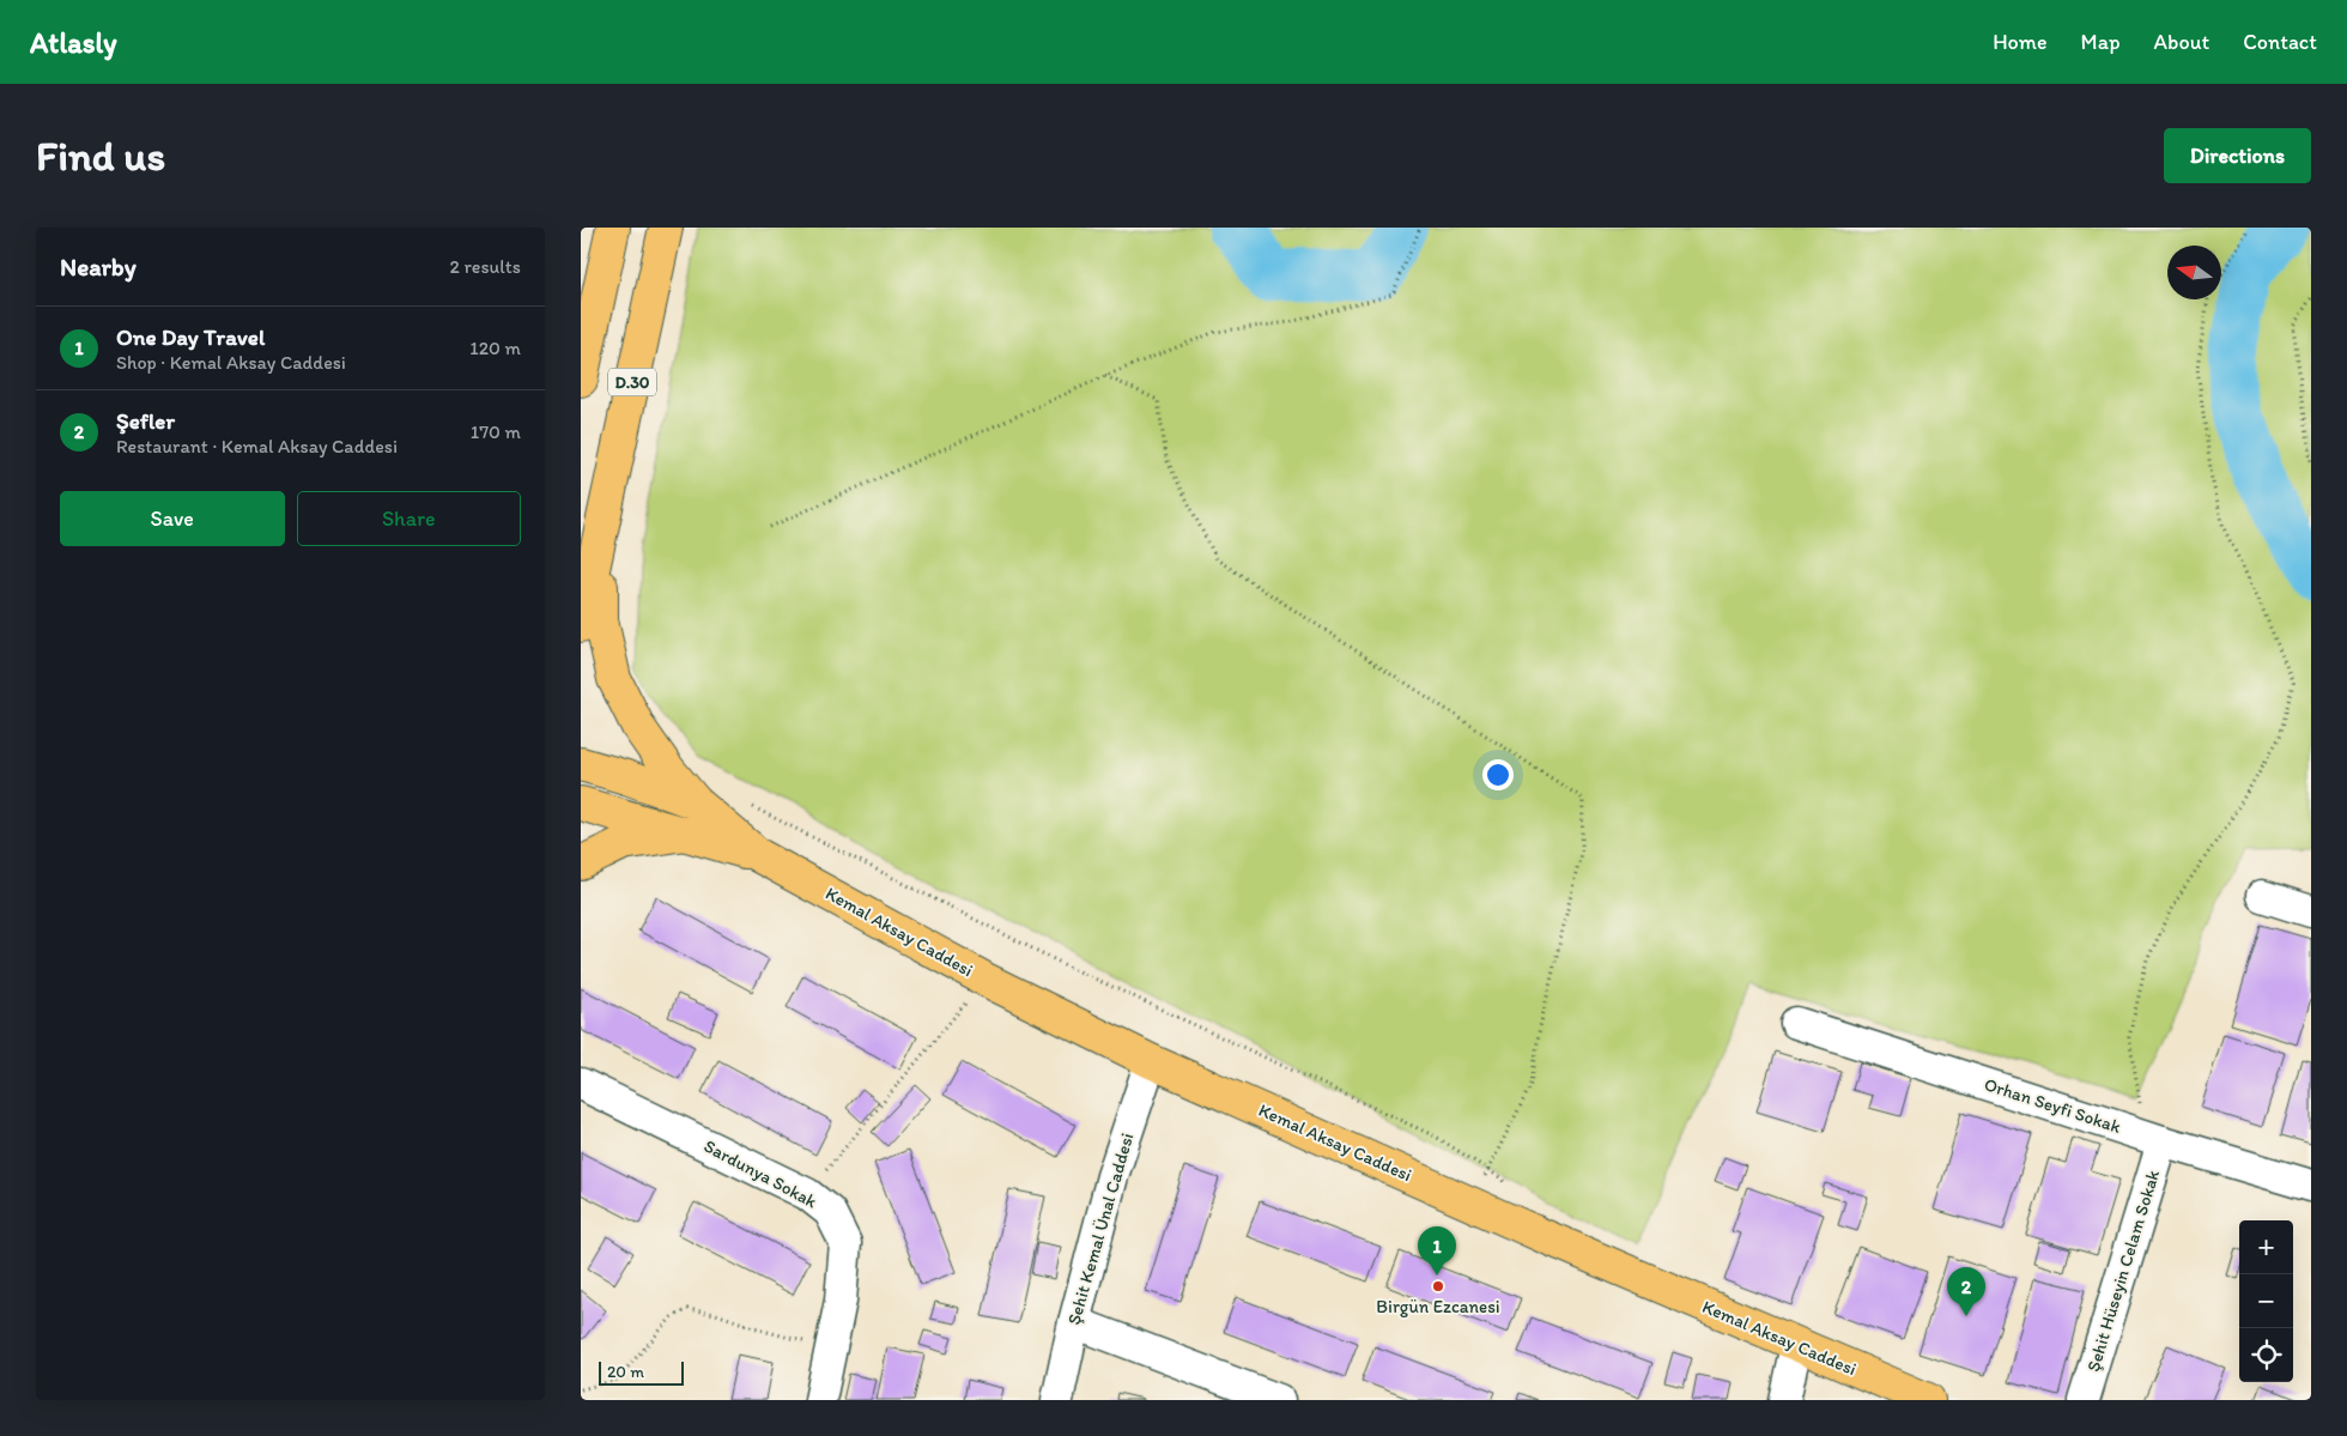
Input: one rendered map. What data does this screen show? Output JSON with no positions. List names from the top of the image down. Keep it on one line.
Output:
{"streets":{"main road":["D.30","Kemal Aksay Caddesi"],"street":["Orhan Seyfi Sokak","Sardunya Sokak","Şehit Kemal Ünal Caddesi","Şehit Hüseyin Celam Sokak"]},"crossings":[["Kemal Aksay Caddesi","Şehit Kemal Ünal Caddesi"],["Orhan Seyfi Sokak","Şehit Hüseyin Celam Sokak"]],"places":["Birgün Ezcanesi"],"scale_bar":"20 m","north":"left","page":{"header":"Atlasly","nav":["Home","Map","About","Contact"],"buttons":["Directions",["Save","Share"]],"title":"Find us","heading":["Nearby","2 results"],"list":[{"mark":"1","name":"One Day Travel","note":"Shop · Kemal Aksay Caddesi","value":"120 m"},{"mark":"2","name":"Şefler","note":"Restaurant · Kemal Aksay Caddesi","value":"170 m"}],"map_buttons":["+","−"],"pins":["1","2"],"scale":"20 m"}}
